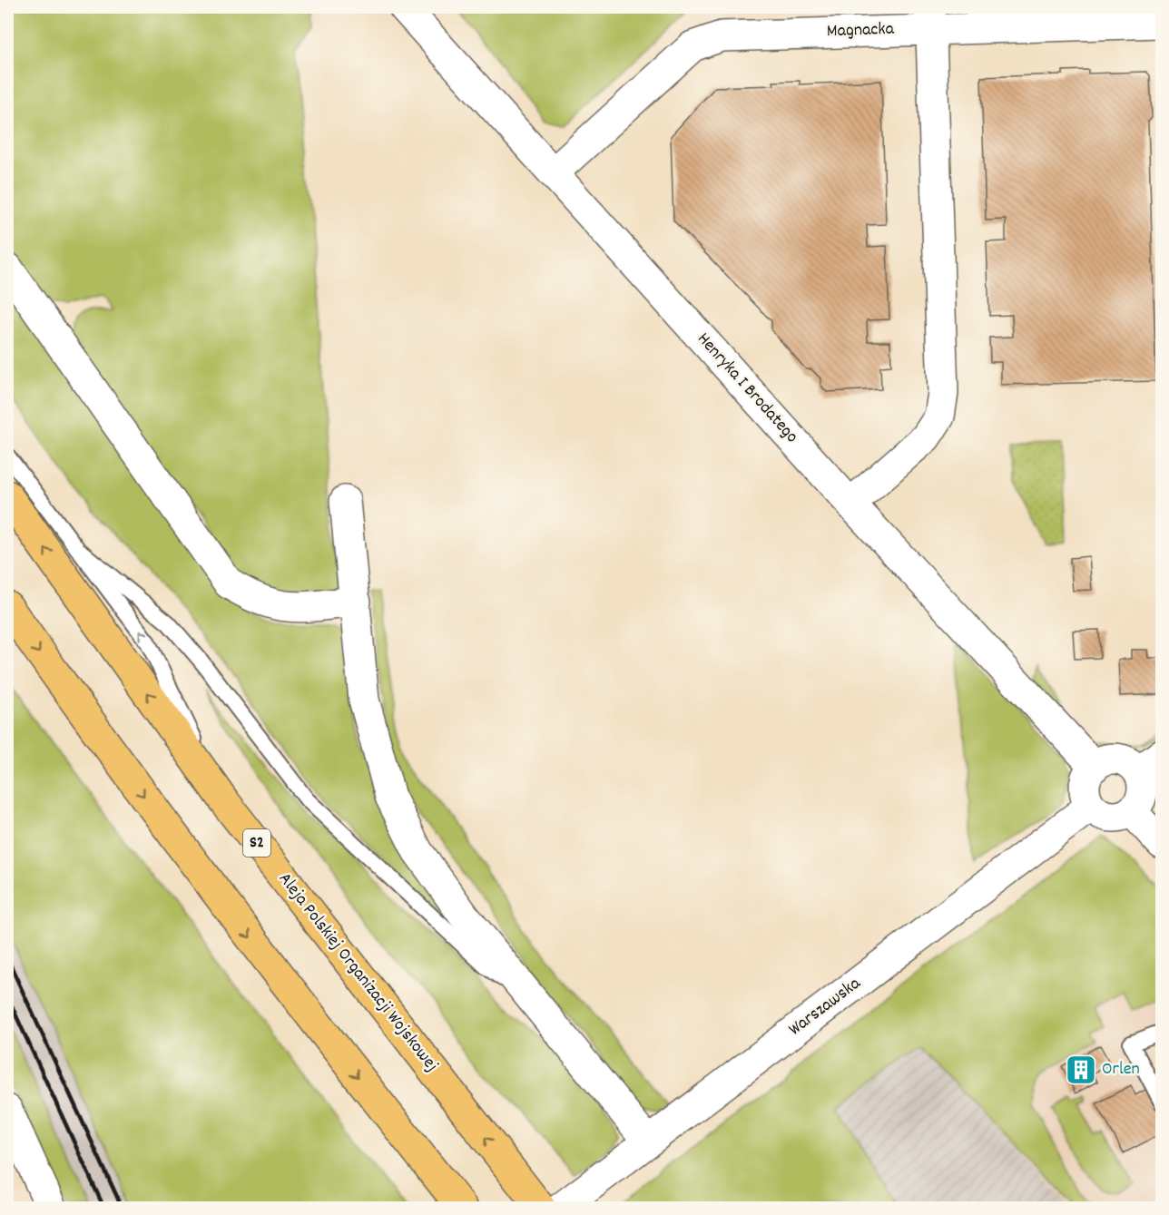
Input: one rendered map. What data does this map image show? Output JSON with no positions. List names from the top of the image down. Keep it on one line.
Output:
{"streets":{"highway":["S2","Aleja Polskiej Organizacji Wojskowej"],"street":["Magnacka","Henryka I Brodatego","Warszawska"]},"crossings":[["Magnacka","Henryka I Brodatego"],["Henryka I Brodatego","Warszawska"]],"places":{"building":["Orlen"]}}
